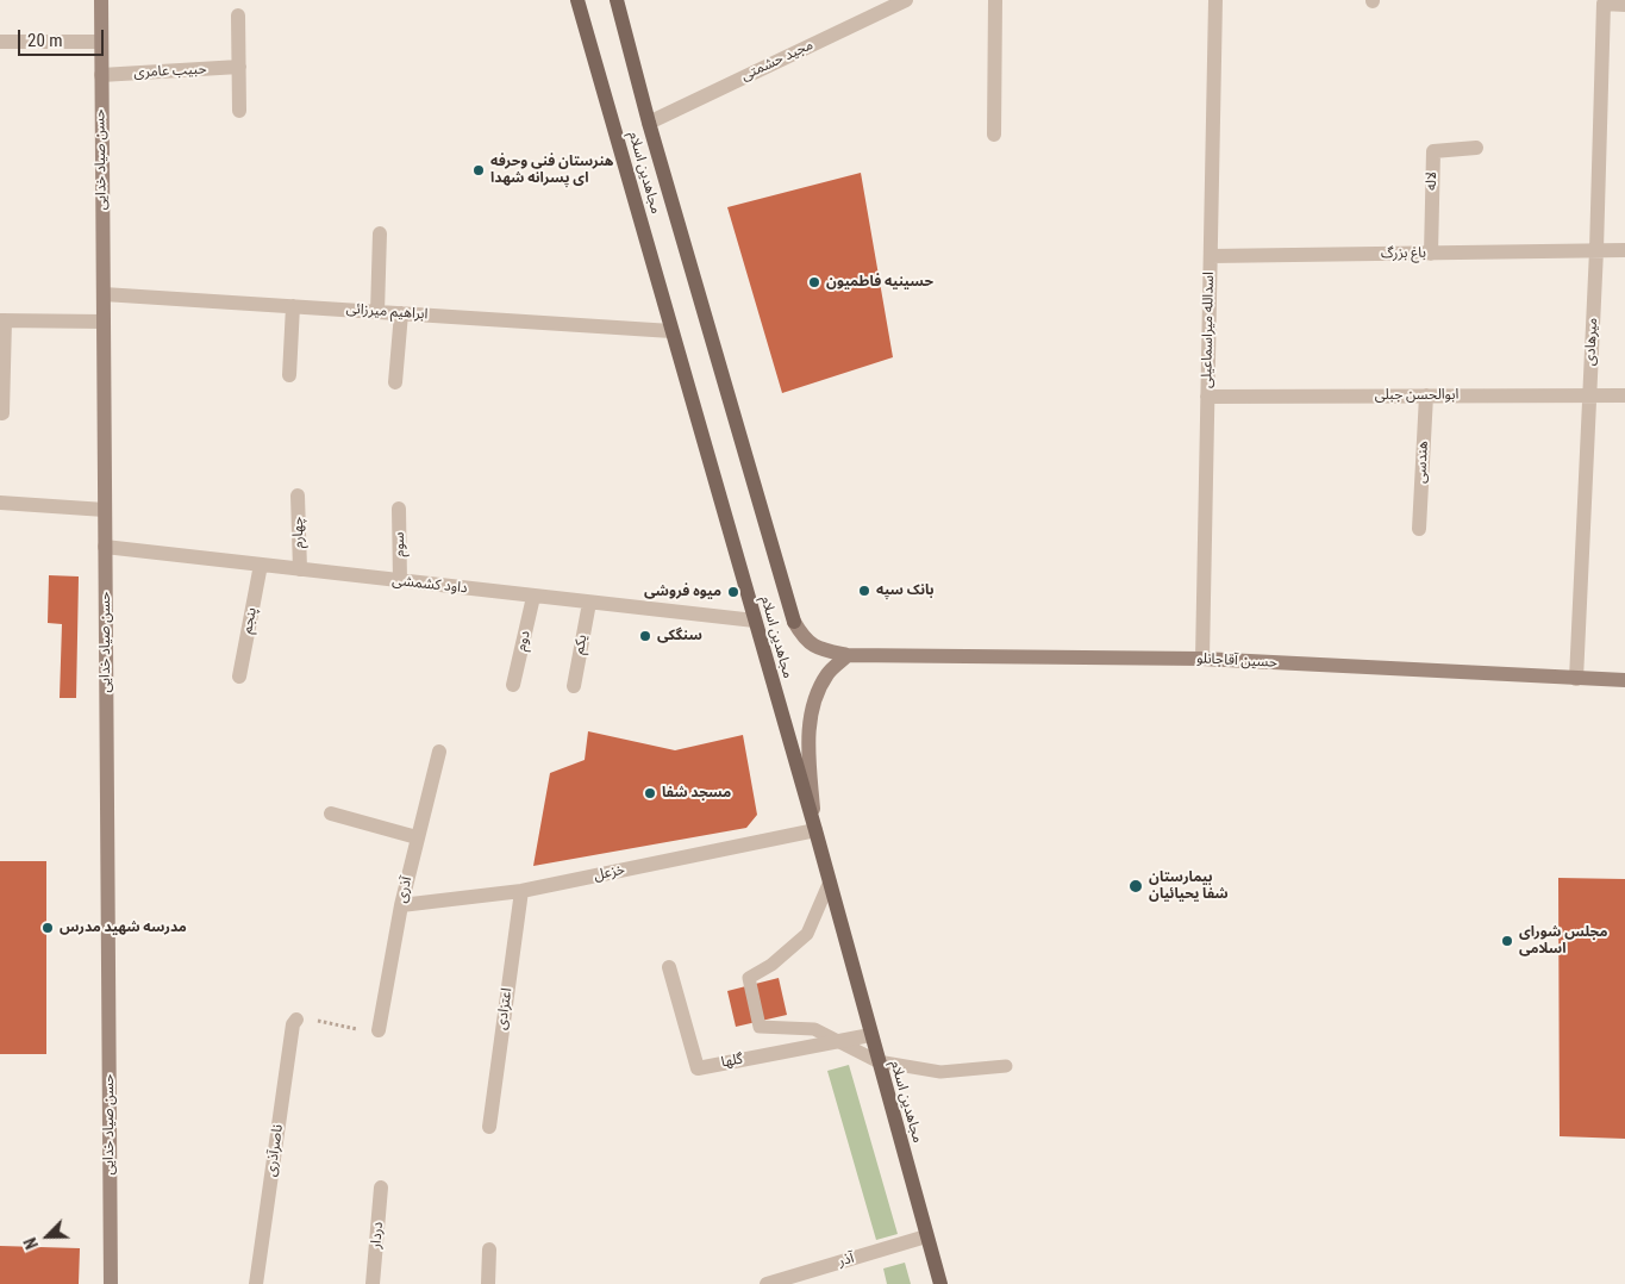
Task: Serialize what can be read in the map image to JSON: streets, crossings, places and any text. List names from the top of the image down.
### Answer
{
  "streets": {
    "main road": ["مجاهدین اسلام"],
    "street": [
      "مجید حشمتی",
      "حبیب عامری",
      "حسن صیاد خدایی",
      "لاله",
      "باغ بزرگ",
      "ابراهیم میرزائی",
      "اسدالله میراسماعیلی",
      "میرهادی",
      "ابوالحسن جبلی",
      "هندسی",
      "چهارم",
      "سوم",
      "داود کشمشی",
      "پنجم",
      "دوم",
      "یکم",
      "حسین آقاجانلو",
      "خزعل",
      "آذری",
      "اعتزادی",
      "گلها",
      "ناصرآذری",
      "دردار",
      "آذر"
    ]
  },
  "crossings": [
    ["مجید حشمتی", "مجاهدین اسلام"],
    ["حبیب عامری", "حسن صیاد خدایی"],
    ["حسن صیاد خدایی", "ابراهیم میرزائی"],
    ["حسن صیاد خدایی", "داود کشمشی"],
    ["مجاهدین اسلام", "ابراهیم میرزائی"],
    ["مجاهدین اسلام", "داود کشمشی"],
    ["مجاهدین اسلام", "حسین آقاجانلو"],
    ["مجاهدین اسلام", "خزعل"],
    ["مجاهدین اسلام", "گلها"],
    ["مجاهدین اسلام", "آذر"],
    ["لاله", "باغ بزرگ"],
    ["باغ بزرگ", "اسدالله میراسماعیلی"],
    ["باغ بزرگ", "میرهادی"],
    ["اسدالله میراسماعیلی", "ابوالحسن جبلی"],
    ["اسدالله میراسماعیلی", "حسین آقاجانلو"],
    ["میرهادی", "ابوالحسن جبلی"],
    ["میرهادی", "حسین آقاجانلو"],
    ["ابوالحسن جبلی", "هندسی"],
    ["چهارم", "داود کشمشی"],
    ["سوم", "داود کشمشی"],
    ["داود کشمشی", "پنجم"],
    ["داود کشمشی", "دوم"],
    ["داود کشمشی", "یکم"],
    ["خزعل", "آذری"],
    ["خزعل", "اعتزادی"]
  ],
  "places": [
    "هنرستان فنی وحرفه ای پسرانه شهدا",
    "حسینیه فاطمیون",
    "بانک سپه",
    "میوه فروشی",
    "سنگکی",
    "مسجد شفا",
    "بیمارستان شفا یحیائیان",
    "مدرسه شهید مدرس",
    "مجلس شورای اسلامی"
  ],
  "scale_bar": "20 m",
  "north": "bottom left"
}
